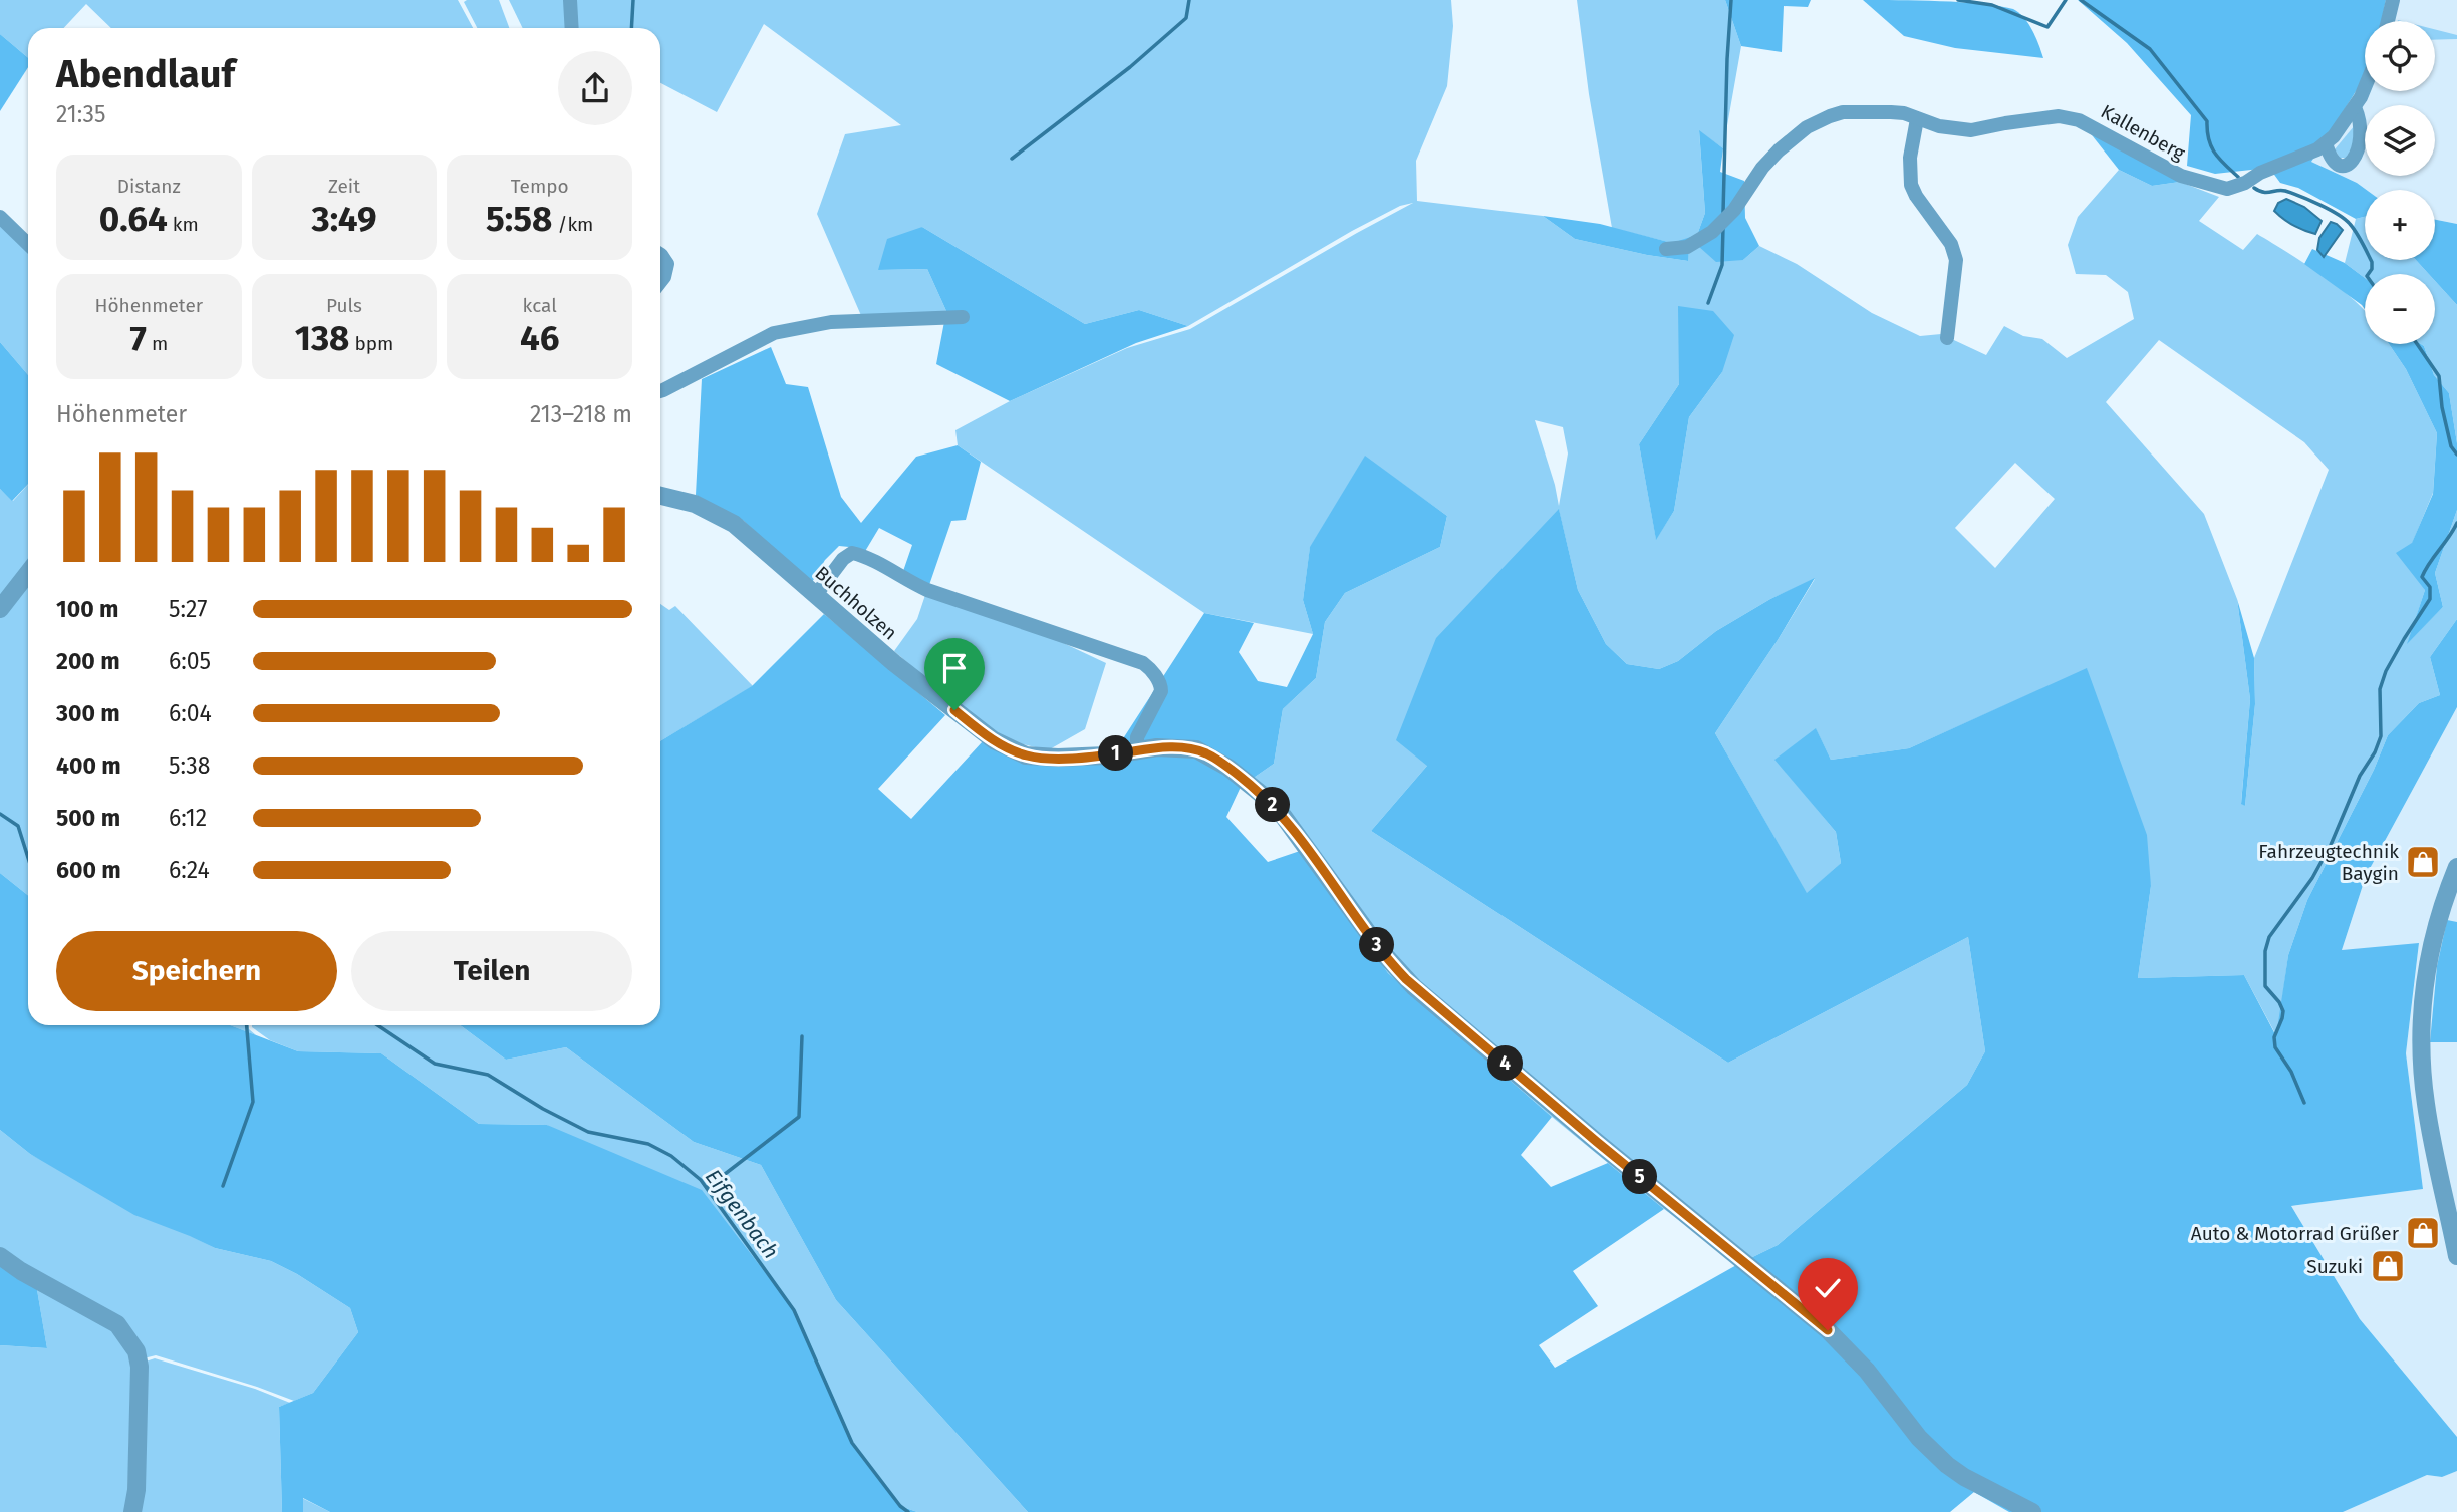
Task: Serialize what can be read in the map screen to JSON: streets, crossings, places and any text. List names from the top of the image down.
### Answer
{
  "streets": {
    "street": ["Kallenberg", "Buchholzen"]
  },
  "water": ["Eifgenbach"],
  "places": {
    "shop": ["Fahrzeugtechnik Baygin", "Auto & Motorrad Grüßer", "Suzuki"]
  },
  "page": {
    "map_buttons": ["+", "−"],
    "heading": ["Abendlauf", "21:35"],
    "stats": [
      ["Distanz", "0.64 km"],
      ["Zeit", "3:49"],
      ["Tempo", "5:58 /km"],
      ["Höhenmeter", "7 m"],
      ["Puls", "138 bpm"],
      ["kcal", "46"]
    ],
    "chart": ["Höhenmeter", "213–218 m"],
    "list": [
      {
        "name": "100 m",
        "note": "5:27"
      },
      {
        "name": "200 m",
        "note": "6:05"
      },
      {
        "name": "300 m",
        "note": "6:04"
      },
      {
        "name": "400 m",
        "note": "5:38"
      },
      {
        "name": "500 m",
        "note": "6:12"
      },
      {
        "name": "600 m",
        "note": "6:24"
      }
    ],
    "pins": [
      "1",
      "2",
      "3",
      "4",
      "5"
    ],
    "buttons": ["Speichern", "Teilen"]
  }
}
